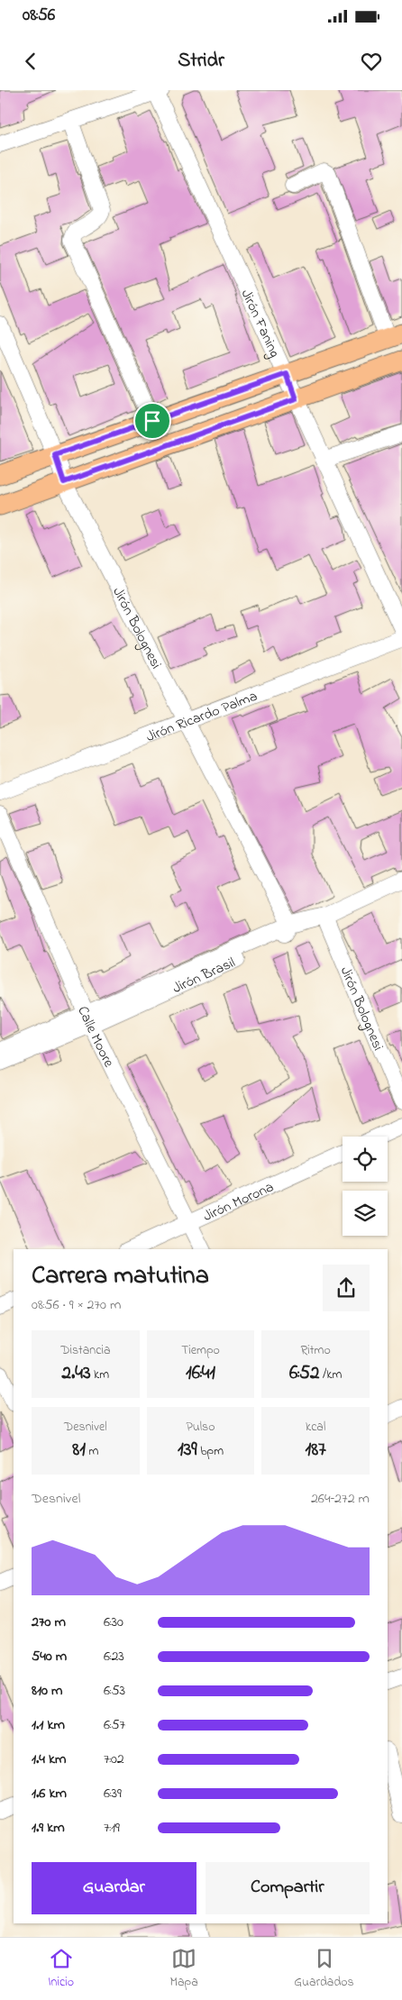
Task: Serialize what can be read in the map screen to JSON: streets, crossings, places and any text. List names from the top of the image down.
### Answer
{
  "streets": {
    "street": [
      "Jirón Faning",
      "Jirón Bolognesi",
      "Jirón Ricardo Palma",
      "Calle Moore",
      "Jirón Morona"
    ]
  },
  "crossings": [
    ["Jirón Bolognesi", "Jirón Ricardo Palma"],
    ["Calle Moore", "Jirón Morona"]
  ],
  "page": {
    "status": "08:56",
    "header": "Stridr",
    "heading": ["Carrera matutina", "08:56 · 9 × 270 m"],
    "stats": [
      ["Distancia", "2.43 km"],
      ["Tiempo", "16:41"],
      ["Ritmo", "6:52 /km"],
      ["Desnivel", "81 m"],
      ["Pulso", "139 bpm"],
      ["kcal", "187"]
    ],
    "chart": ["Desnivel", "264–272 m"],
    "list": [
      {
        "name": "270 m",
        "note": "6:30"
      },
      {
        "name": "540 m",
        "note": "6:23"
      },
      {
        "name": "810 m",
        "note": "6:53"
      },
      {
        "name": "1.1 km",
        "note": "6:57"
      },
      {
        "name": "1.4 km",
        "note": "7:02"
      },
      {
        "name": "1.6 km",
        "note": "6:39"
      },
      {
        "name": "1.9 km",
        "note": "7:19"
      }
    ],
    "buttons": ["Guardar", "Compartir"],
    "tabs": ["Inicio", "Mapa", "Guardados"]
  }
}
